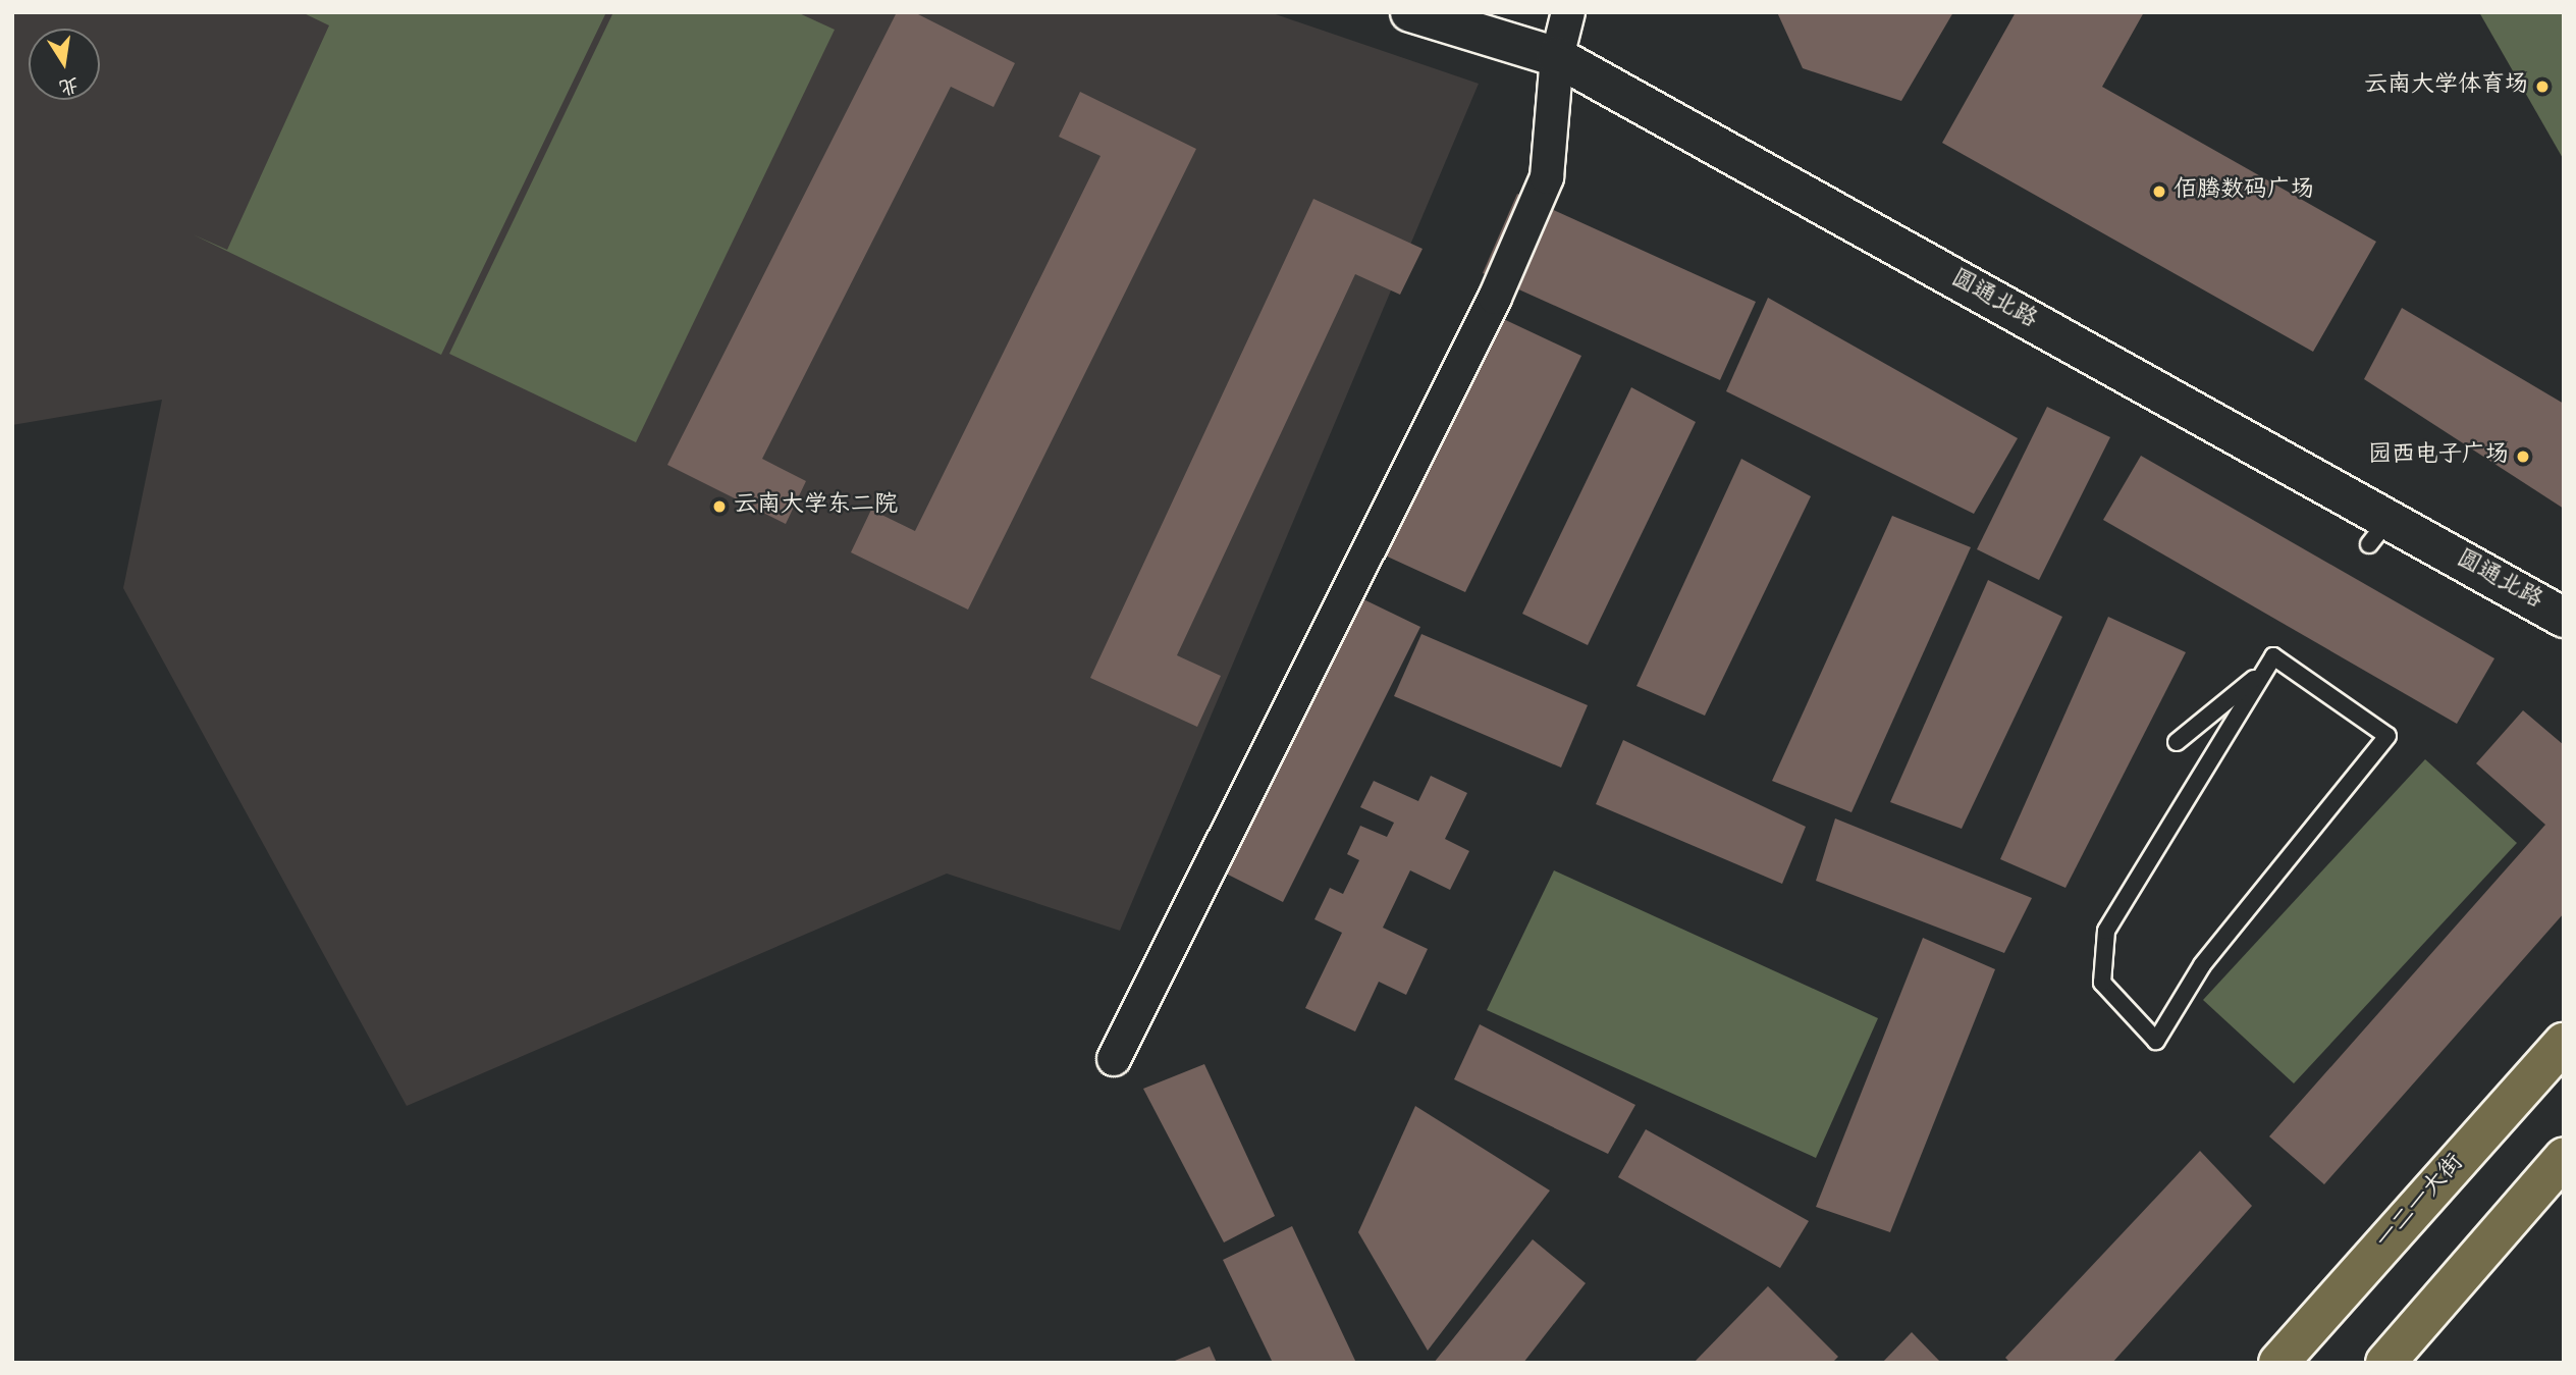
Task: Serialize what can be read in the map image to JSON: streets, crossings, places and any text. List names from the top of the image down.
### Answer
{
  "streets": {
    "main road": ["圆通北路", "一二一大街"]
  },
  "places": [
    "云南大学体育场",
    "佰腾数码广场",
    "园西电子广场",
    "云南大学东二院"
  ],
  "north": "bottom"
}
